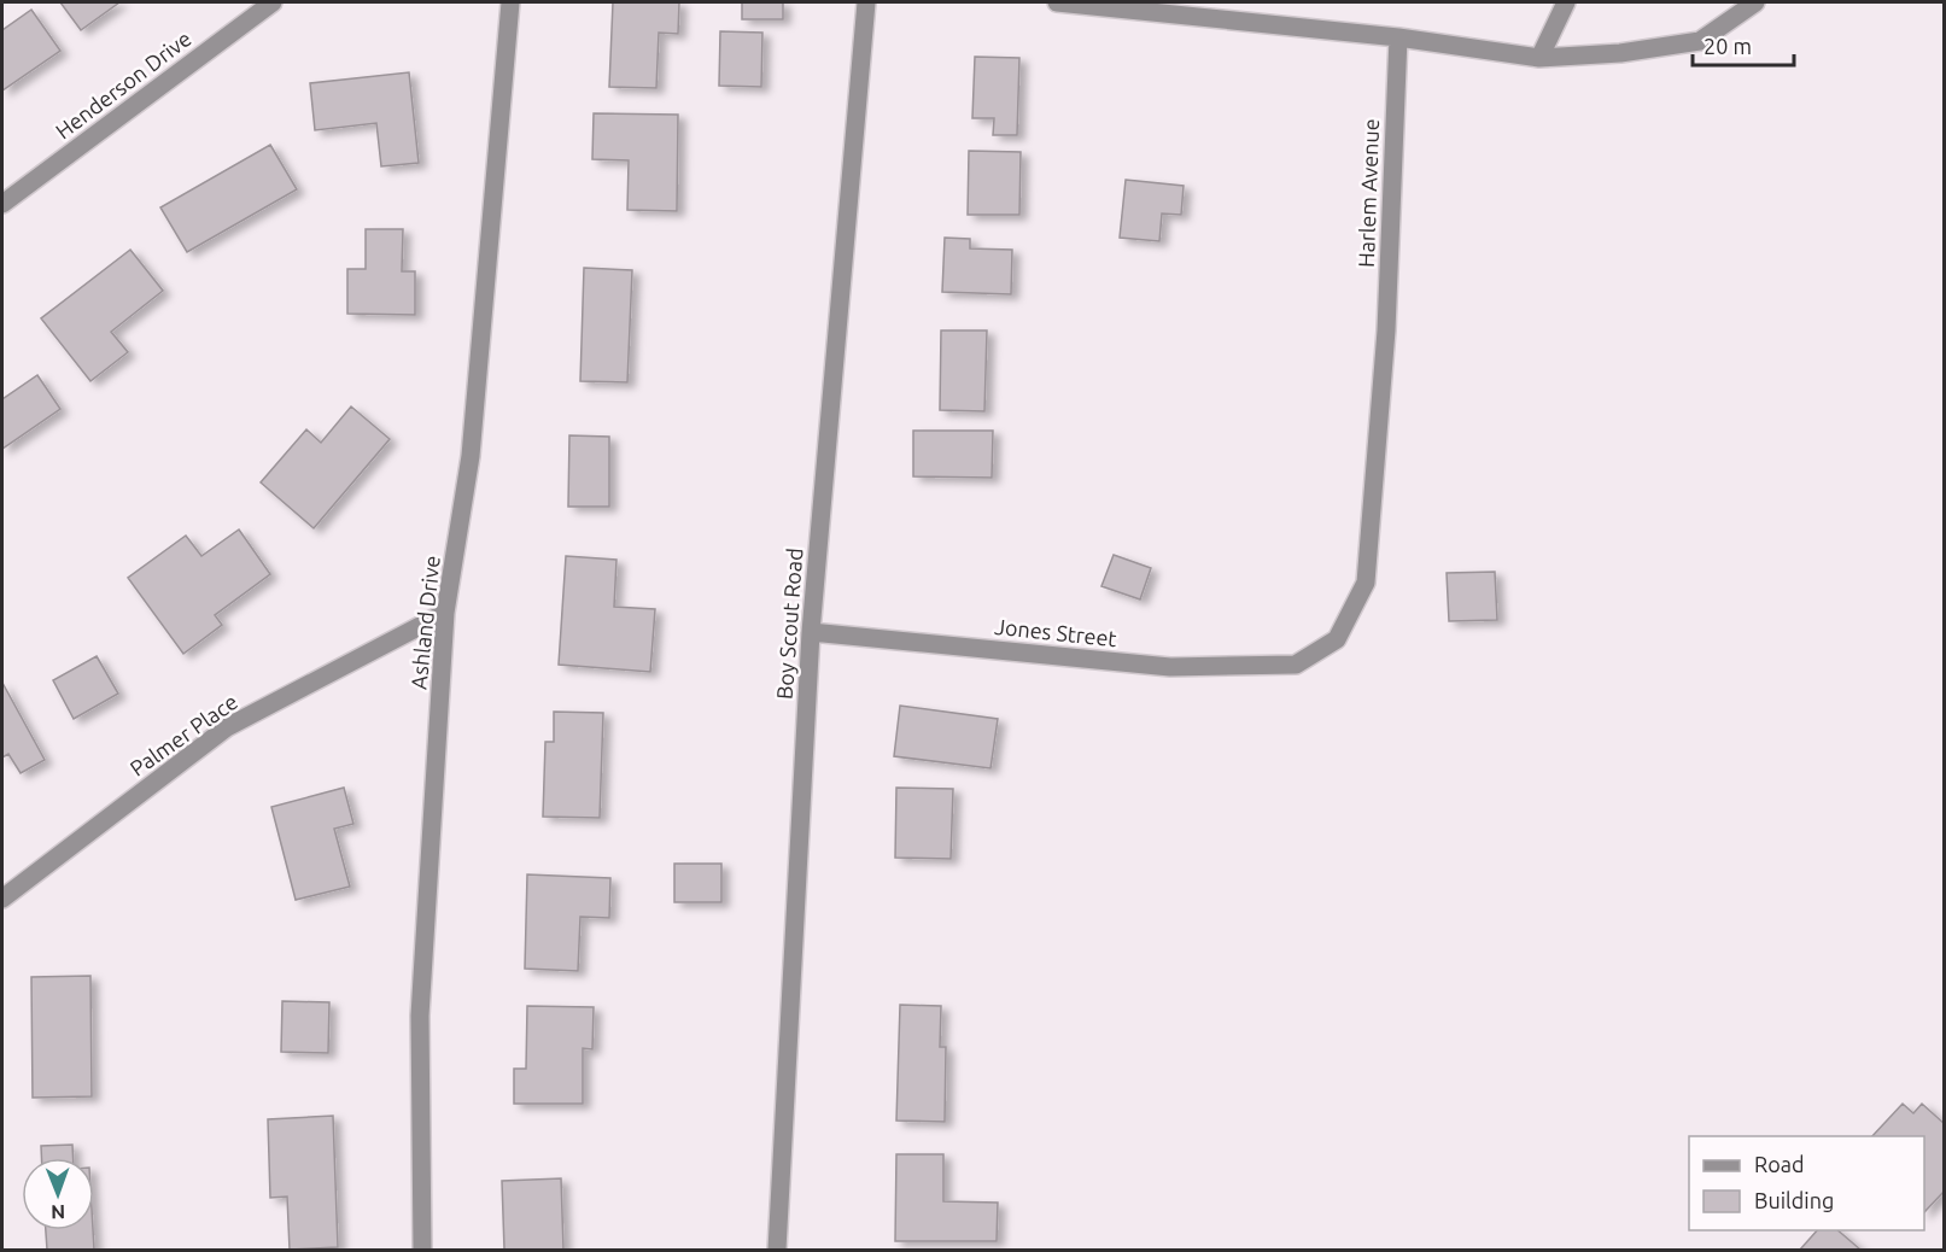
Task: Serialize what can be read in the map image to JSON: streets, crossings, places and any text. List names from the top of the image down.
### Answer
{
  "streets": {
    "street": [
      "Henderson Drive",
      "Harlem Avenue",
      "Ashland Drive",
      "Boy Scout Road",
      "Jones Street",
      "Palmer Place"
    ]
  },
  "crossings": [
    ["Harlem Avenue", "Jones Street"],
    ["Ashland Drive", "Palmer Place"],
    ["Boy Scout Road", "Jones Street"]
  ],
  "legend": ["Road", "Building"],
  "scale_bar": "20 m",
  "north": "bottom"
}
